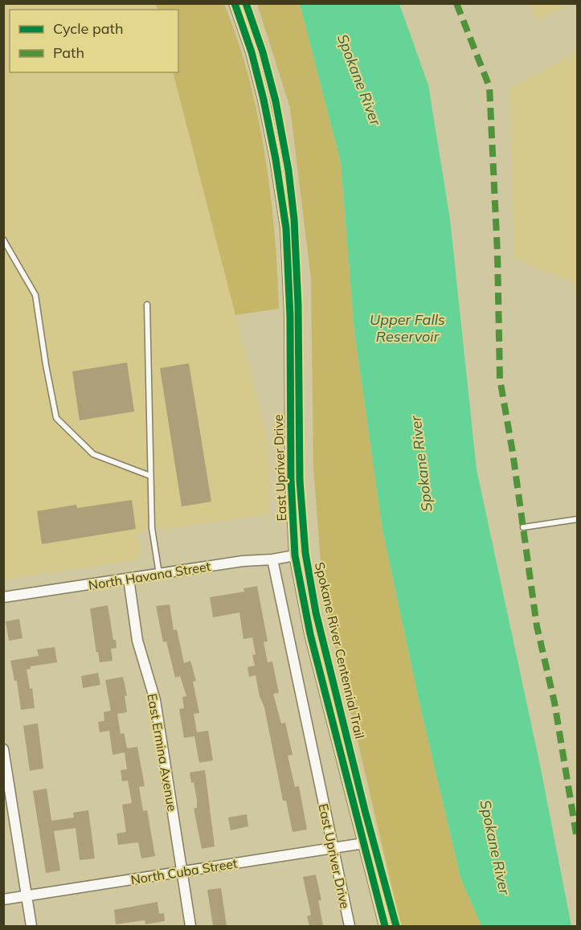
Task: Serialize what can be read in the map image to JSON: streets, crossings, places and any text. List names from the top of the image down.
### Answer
{
  "streets": {
    "street": [
      "East Upriver Drive",
      "North Havana Street",
      "East Ermina Avenue",
      "North Cuba Street"
    ],
    "cycle path": ["Spokane River Centennial Trail"]
  },
  "crossings": [
    ["East Upriver Drive", "North Havana Street"],
    ["East Upriver Drive", "North Cuba Street"],
    ["North Havana Street", "East Ermina Avenue"],
    ["East Ermina Avenue", "North Cuba Street"]
  ],
  "water": ["Spokane River", "Upper Falls Reservoir"],
  "legend": ["Cycle path", "Path"]
}
